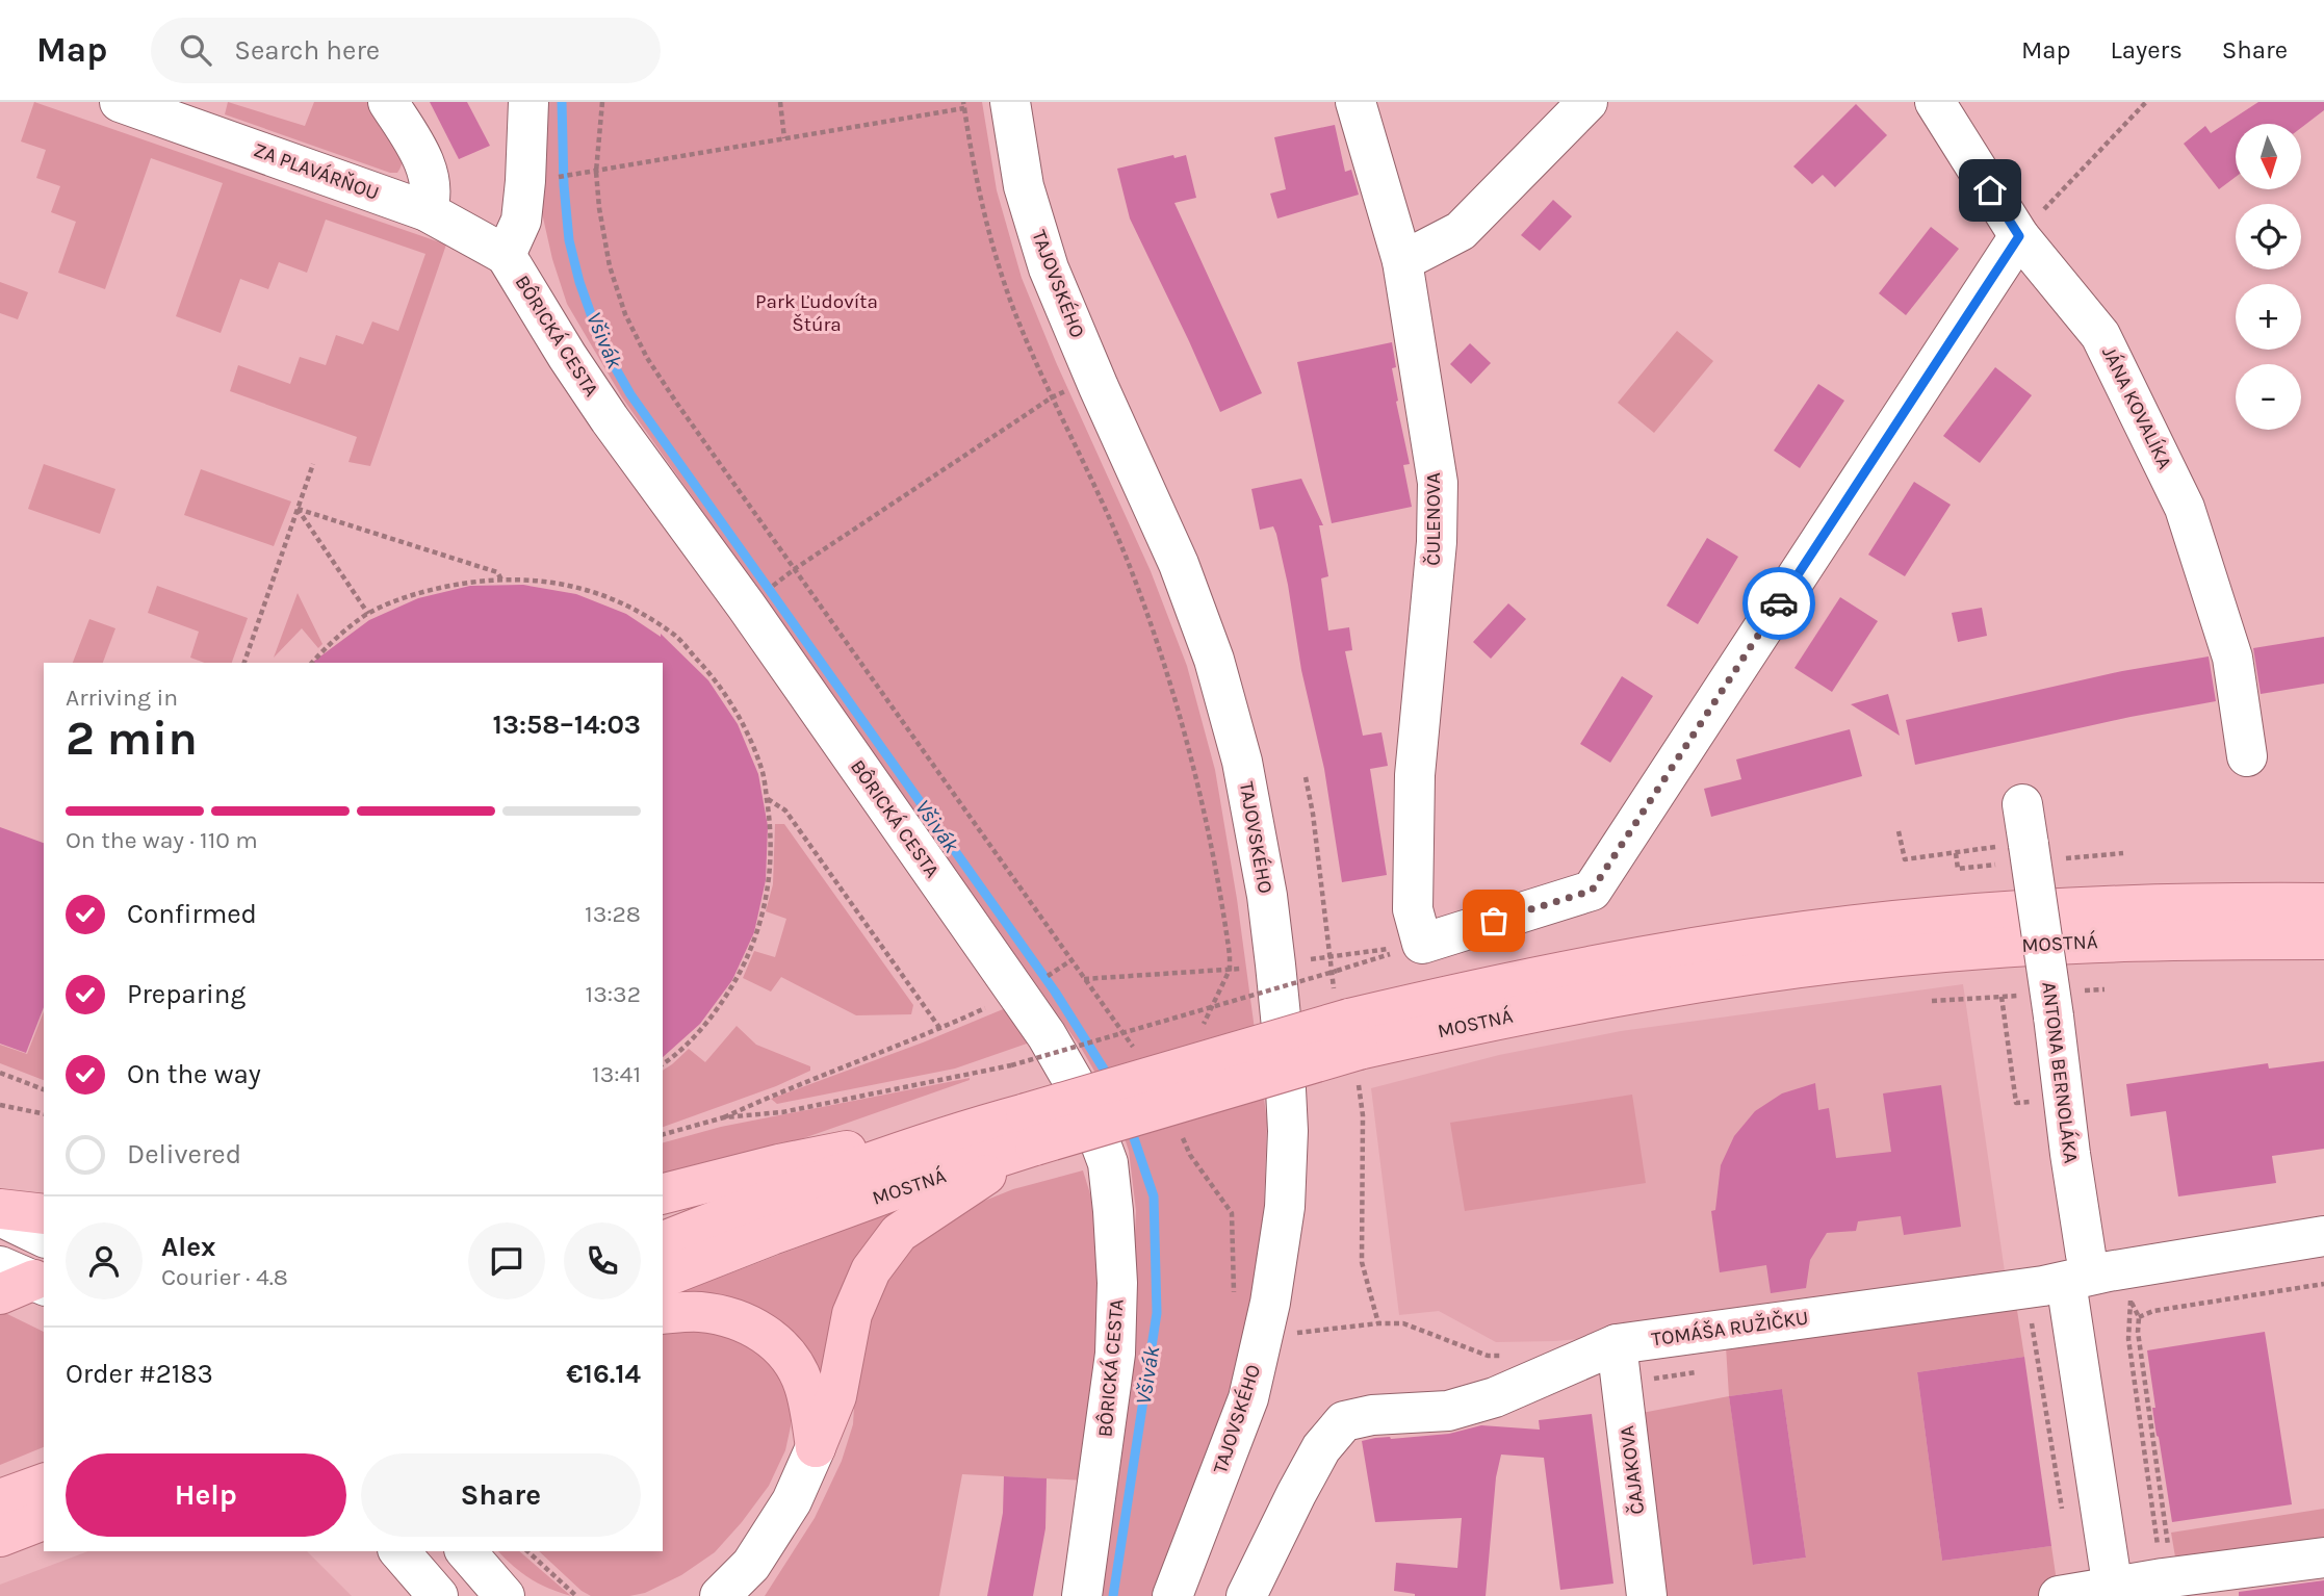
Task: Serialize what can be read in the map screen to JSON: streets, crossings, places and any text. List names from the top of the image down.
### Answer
{
  "streets": {
    "main road": ["MOSTNÁ"],
    "street": [
      "ZA PLAVÁRŇOU",
      "TAJOVSKÉHO",
      "BÔRICKÁ CESTA",
      "JÁNA KOVALÍKA",
      "ČULENOVA",
      "ANTONA BERNOLÁKA",
      "TOMÁŠA RUŽIČKU",
      "ČAJAKOVA"
    ]
  },
  "crossings": [
    ["ZA PLAVÁRŇOU", "BÔRICKÁ CESTA"],
    ["ANTONA BERNOLÁKA", "TOMÁŠA RUŽIČKU"],
    ["TOMÁŠA RUŽIČKU", "ČAJAKOVA"]
  ],
  "water": ["Všivák"],
  "parks": ["Park Ľudovíta Štúra"],
  "north": "bottom",
  "page": {
    "header": "Map",
    "search": "Search here",
    "nav": ["Map", "Layers", "Share"],
    "map_buttons": ["+", "−"],
    "heading": ["2 min", "Arriving in", "13:58–14:03"],
    "panel": [
      "Alex",
      "Courier · 4.8",
      "Order #2183",
      "€16.14"
    ],
    "bar": "On the way · 110 m",
    "list": [
      ["Confirmed", "13:28"],
      ["Preparing", "13:32"],
      ["On the way", "13:41"],
      "Delivered"
    ],
    "buttons": ["Help", "Share"]
  }
}
